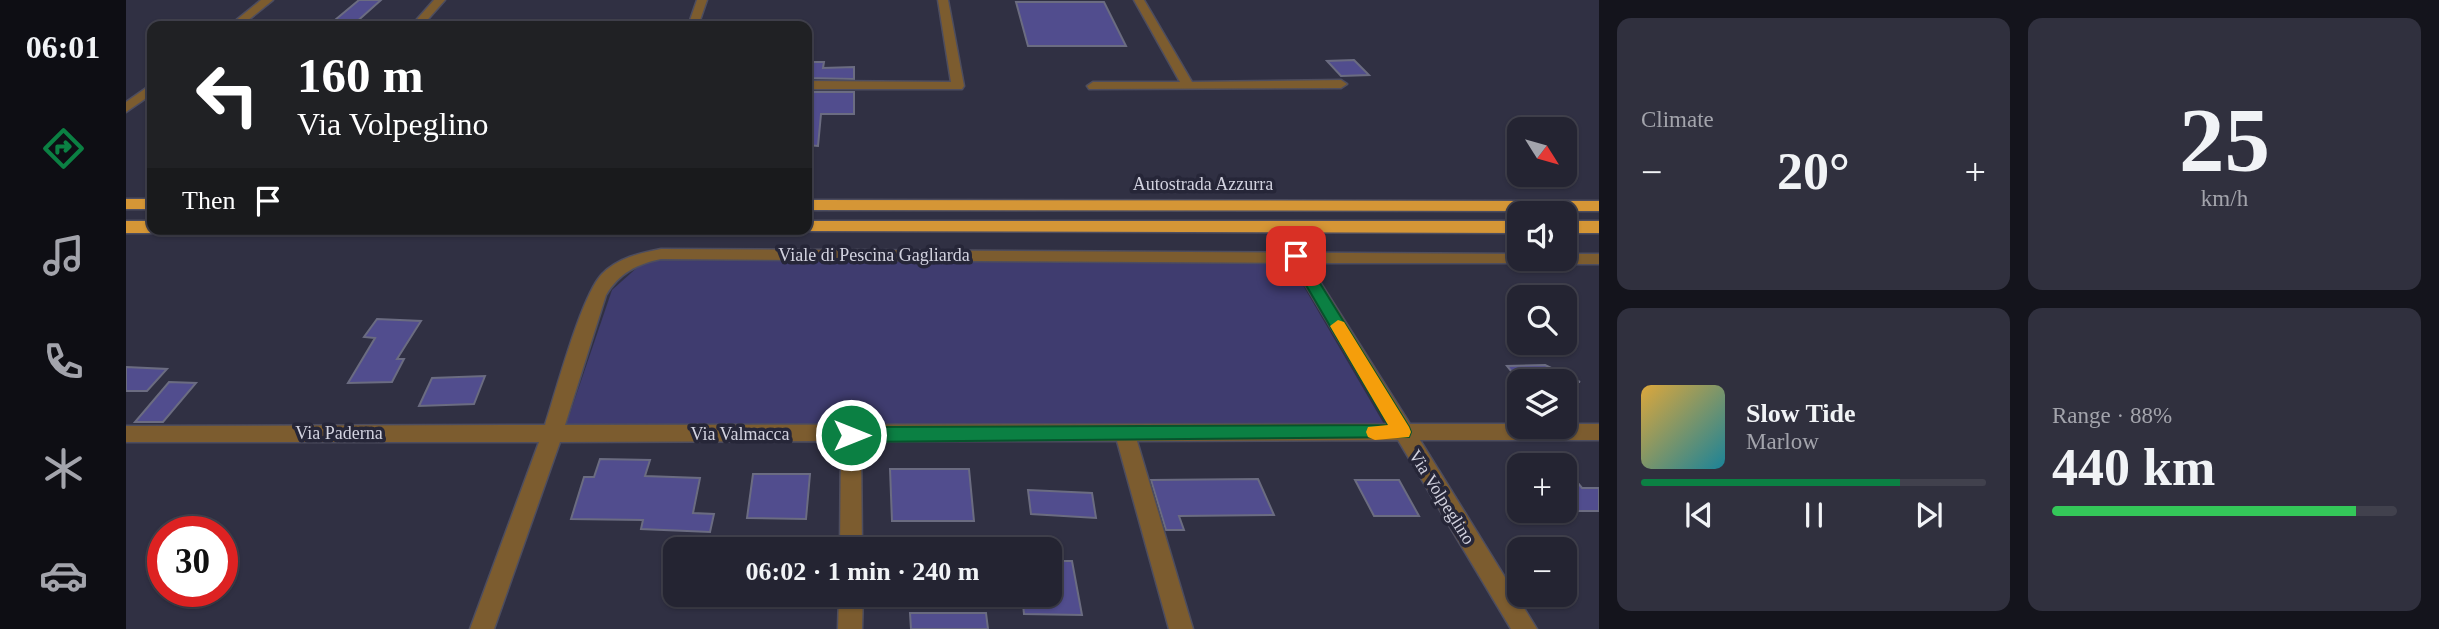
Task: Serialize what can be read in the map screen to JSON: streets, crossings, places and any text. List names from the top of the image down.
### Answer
{
  "streets": {
    "highway": ["Autostrada Azzurra"],
    "street": [
      "Viale di Pescina Gagliarda",
      "Via Paderna",
      "Via Valmacca",
      "Via Volpeglino"
    ]
  },
  "crossings": [
    ["Viale di Pescina Gagliarda", "Via Paderna"],
    ["Viale di Pescina Gagliarda", "Via Valmacca"],
    ["Viale di Pescina Gagliarda", "Via Volpeglino"],
    ["Via Paderna", "Via Valmacca"],
    ["Via Valmacca", "Via Volpeglino"]
  ],
  "north": "bottom right",
  "page": {
    "tabs": "06:01",
    "tile": [
      "Climate",
      ["25", "km/h"],
      ["Range · 88%", "440 km"]
    ],
    "turn": ["160 m", "Via Volpeglino"],
    "map_buttons": ["+", "−"],
    "heat": ["−", "20°", "+"],
    "then": "Then",
    "song": ["Slow Tide", "Marlow"],
    "limit": "30",
    "trip": "06:02 · 1 min · 240 m"
  }
}
